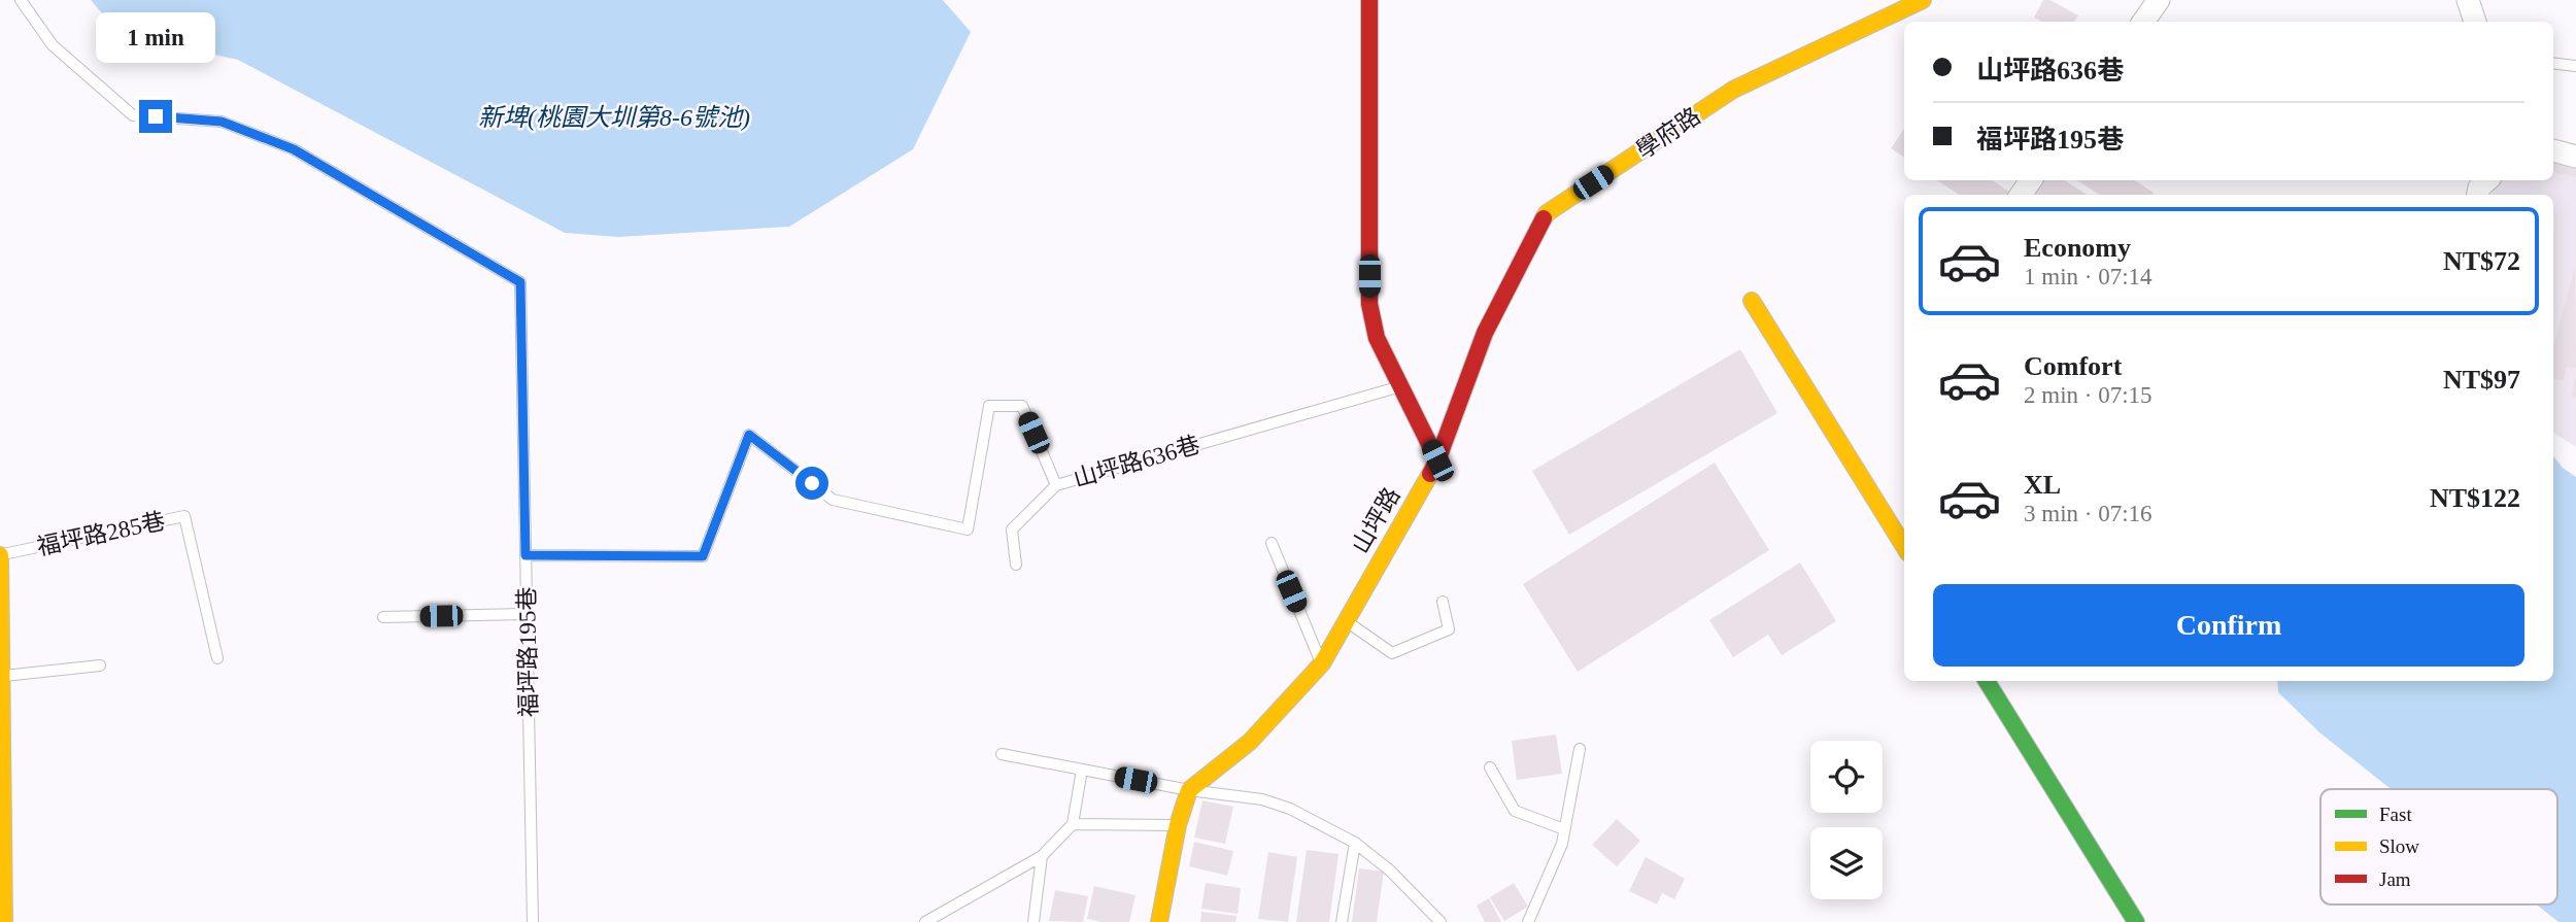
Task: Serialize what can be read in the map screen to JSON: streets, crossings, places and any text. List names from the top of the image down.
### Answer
{
  "streets": {
    "street": ["學府路", "山坪路"],
    "lane": ["山坪路636巷", "福坪路285巷", "福坪路195巷"]
  },
  "crossings": [
    ["學府路", "山坪路"],
    ["山坪路636巷", "福坪路195巷"]
  ],
  "water": ["新埤(桃園大圳第8-6號池)"],
  "legend": ["Fast", "Slow", "Jam"],
  "page": {
    "bubble": "1 min",
    "banner": ["山坪路636巷", "福坪路195巷"],
    "list": [
      {
        "name": "Economy",
        "note": "1 min · 07:14",
        "value": "NT$72"
      },
      {
        "name": "Comfort",
        "note": "2 min · 07:15",
        "value": "NT$97"
      },
      {
        "name": "XL",
        "note": "3 min · 07:16",
        "value": "NT$122"
      }
    ],
    "buttons": "Confirm"
  }
}
